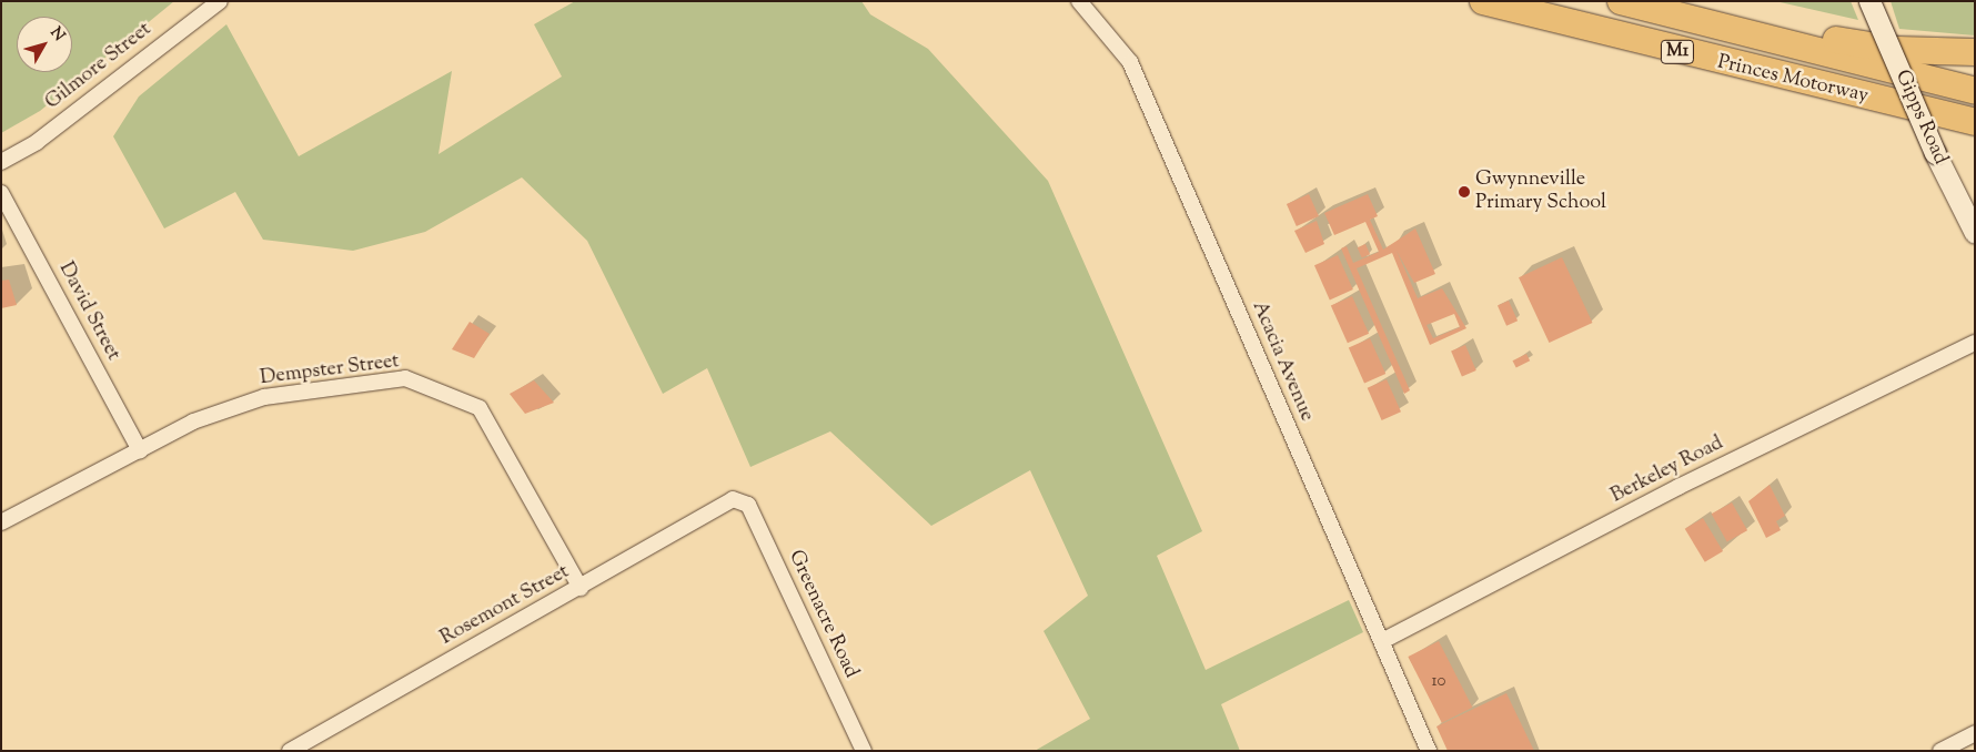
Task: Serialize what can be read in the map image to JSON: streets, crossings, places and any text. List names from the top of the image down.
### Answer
{
  "streets": {
    "highway": ["M1", "Princes Motorway"],
    "main road": ["Gipps Road"],
    "street": [
      "Gilmore Street",
      "David Street",
      "Acacia Avenue",
      "Dempster Street",
      "Berkeley Road",
      "Rosemont Street",
      "Greenacre Road"
    ]
  },
  "crossings": [
    ["David Street", "Dempster Street"],
    ["Acacia Avenue", "Berkeley Road"],
    ["Dempster Street", "Rosemont Street"],
    ["Rosemont Street", "Greenacre Road"]
  ],
  "places": ["Gwynneville Primary School"],
  "house_numbers": ["10"],
  "north": "top right"
}
